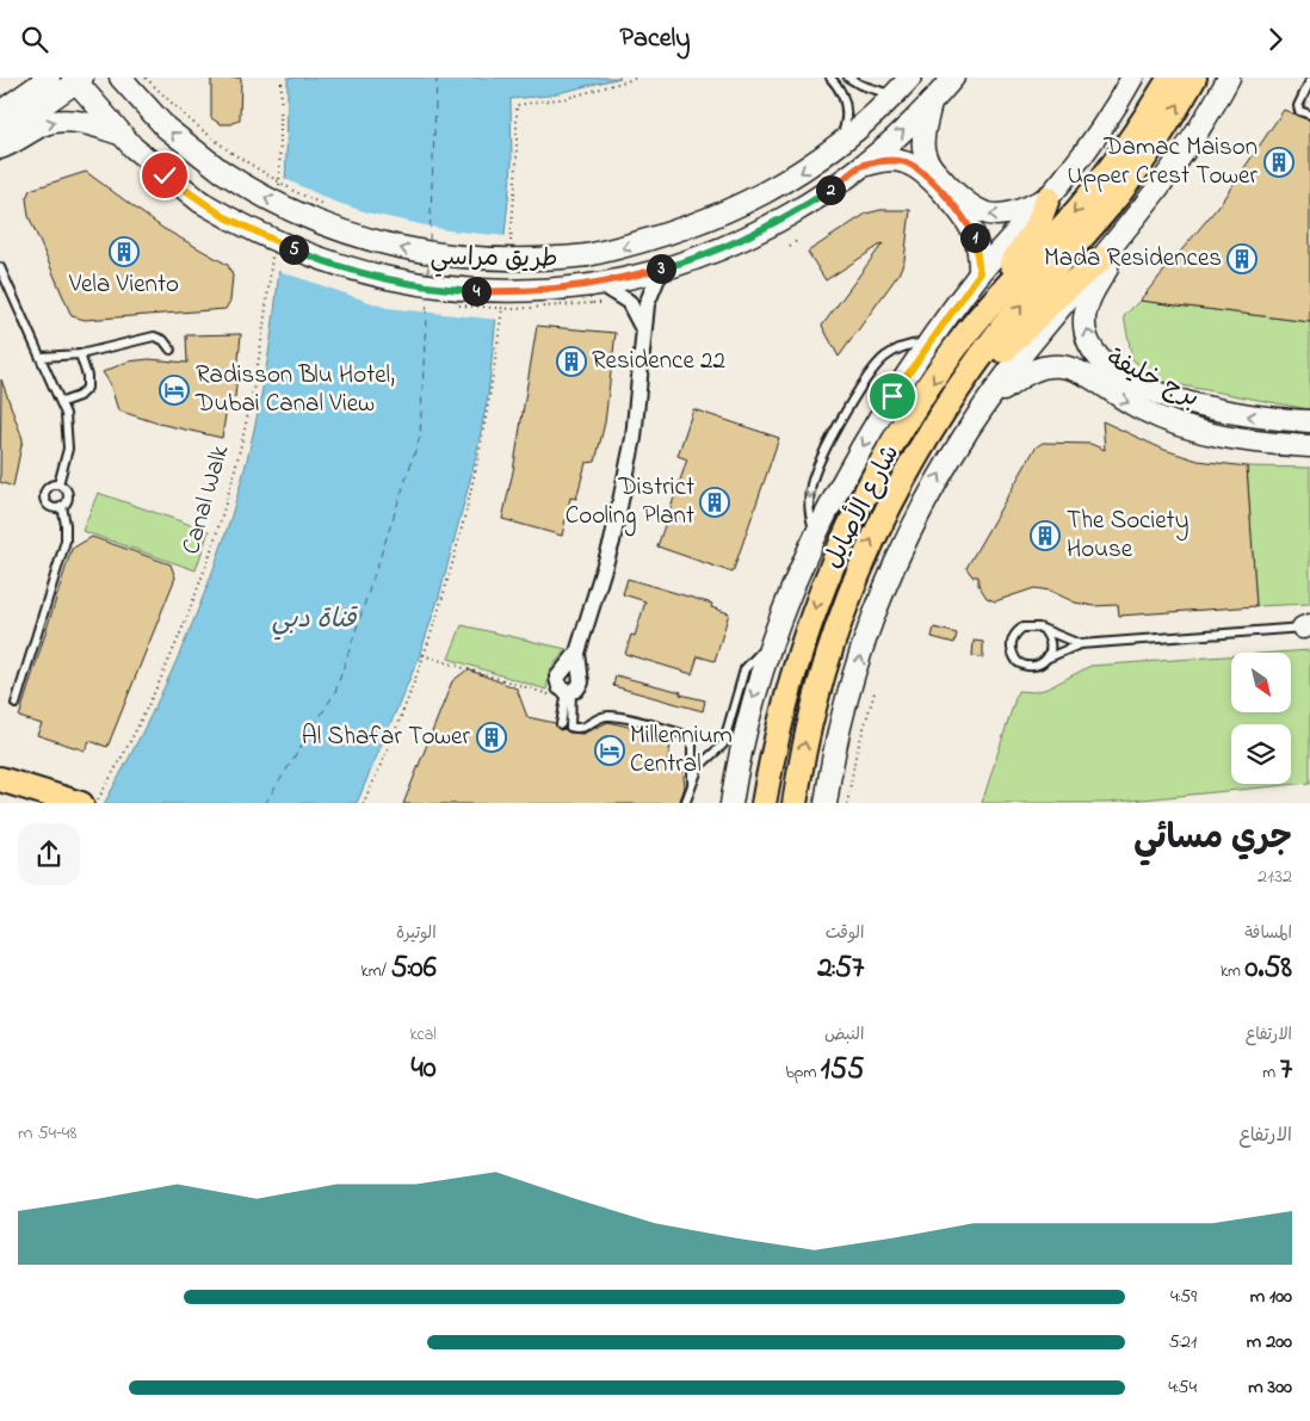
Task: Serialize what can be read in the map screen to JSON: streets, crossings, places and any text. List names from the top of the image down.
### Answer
{
  "streets": {
    "main road": ["شارع الأصايل"],
    "street": ["طريق مراسي", "برج خليفة"],
    "path": ["Canal Walk"]
  },
  "crossings": [
    ["برج خليفة", "شارع الأصايل"]
  ],
  "one_way": ["برج خليفة"],
  "water": ["قناة دبي"],
  "places": {
    "building": [
      "Damac Maison Upper Crest Tower",
      "Vela Viento",
      "Mada Residences",
      "Residence 22",
      "District Cooling Plant",
      "The Society House",
      "Al Shafar Tower"
    ],
    "hotel": ["Radisson Blu Hotel, Dubai Canal View", "Millennium Central"]
  },
  "north": "bottom right",
  "page": {
    "header": "Pacely",
    "pins": [
      "2",
      "1",
      "5",
      "3",
      "4"
    ],
    "heading": ["جري مسائي", "21:32"],
    "stats": [
      ["المسافة", "0.58 km"],
      ["الوقت", "2:57"],
      ["الوتيرة", "5:06 /km"],
      ["الارتفاع", "7 m"],
      ["النبض", "155 bpm"],
      ["kcal", "40"]
    ],
    "chart": ["الارتفاع", "48–54 m"],
    "list": [
      {
        "name": "100 m",
        "note": "4:59"
      },
      {
        "name": "200 m",
        "note": "5:21"
      },
      {
        "name": "300 m",
        "note": "4:54"
      }
    ]
  }
}
